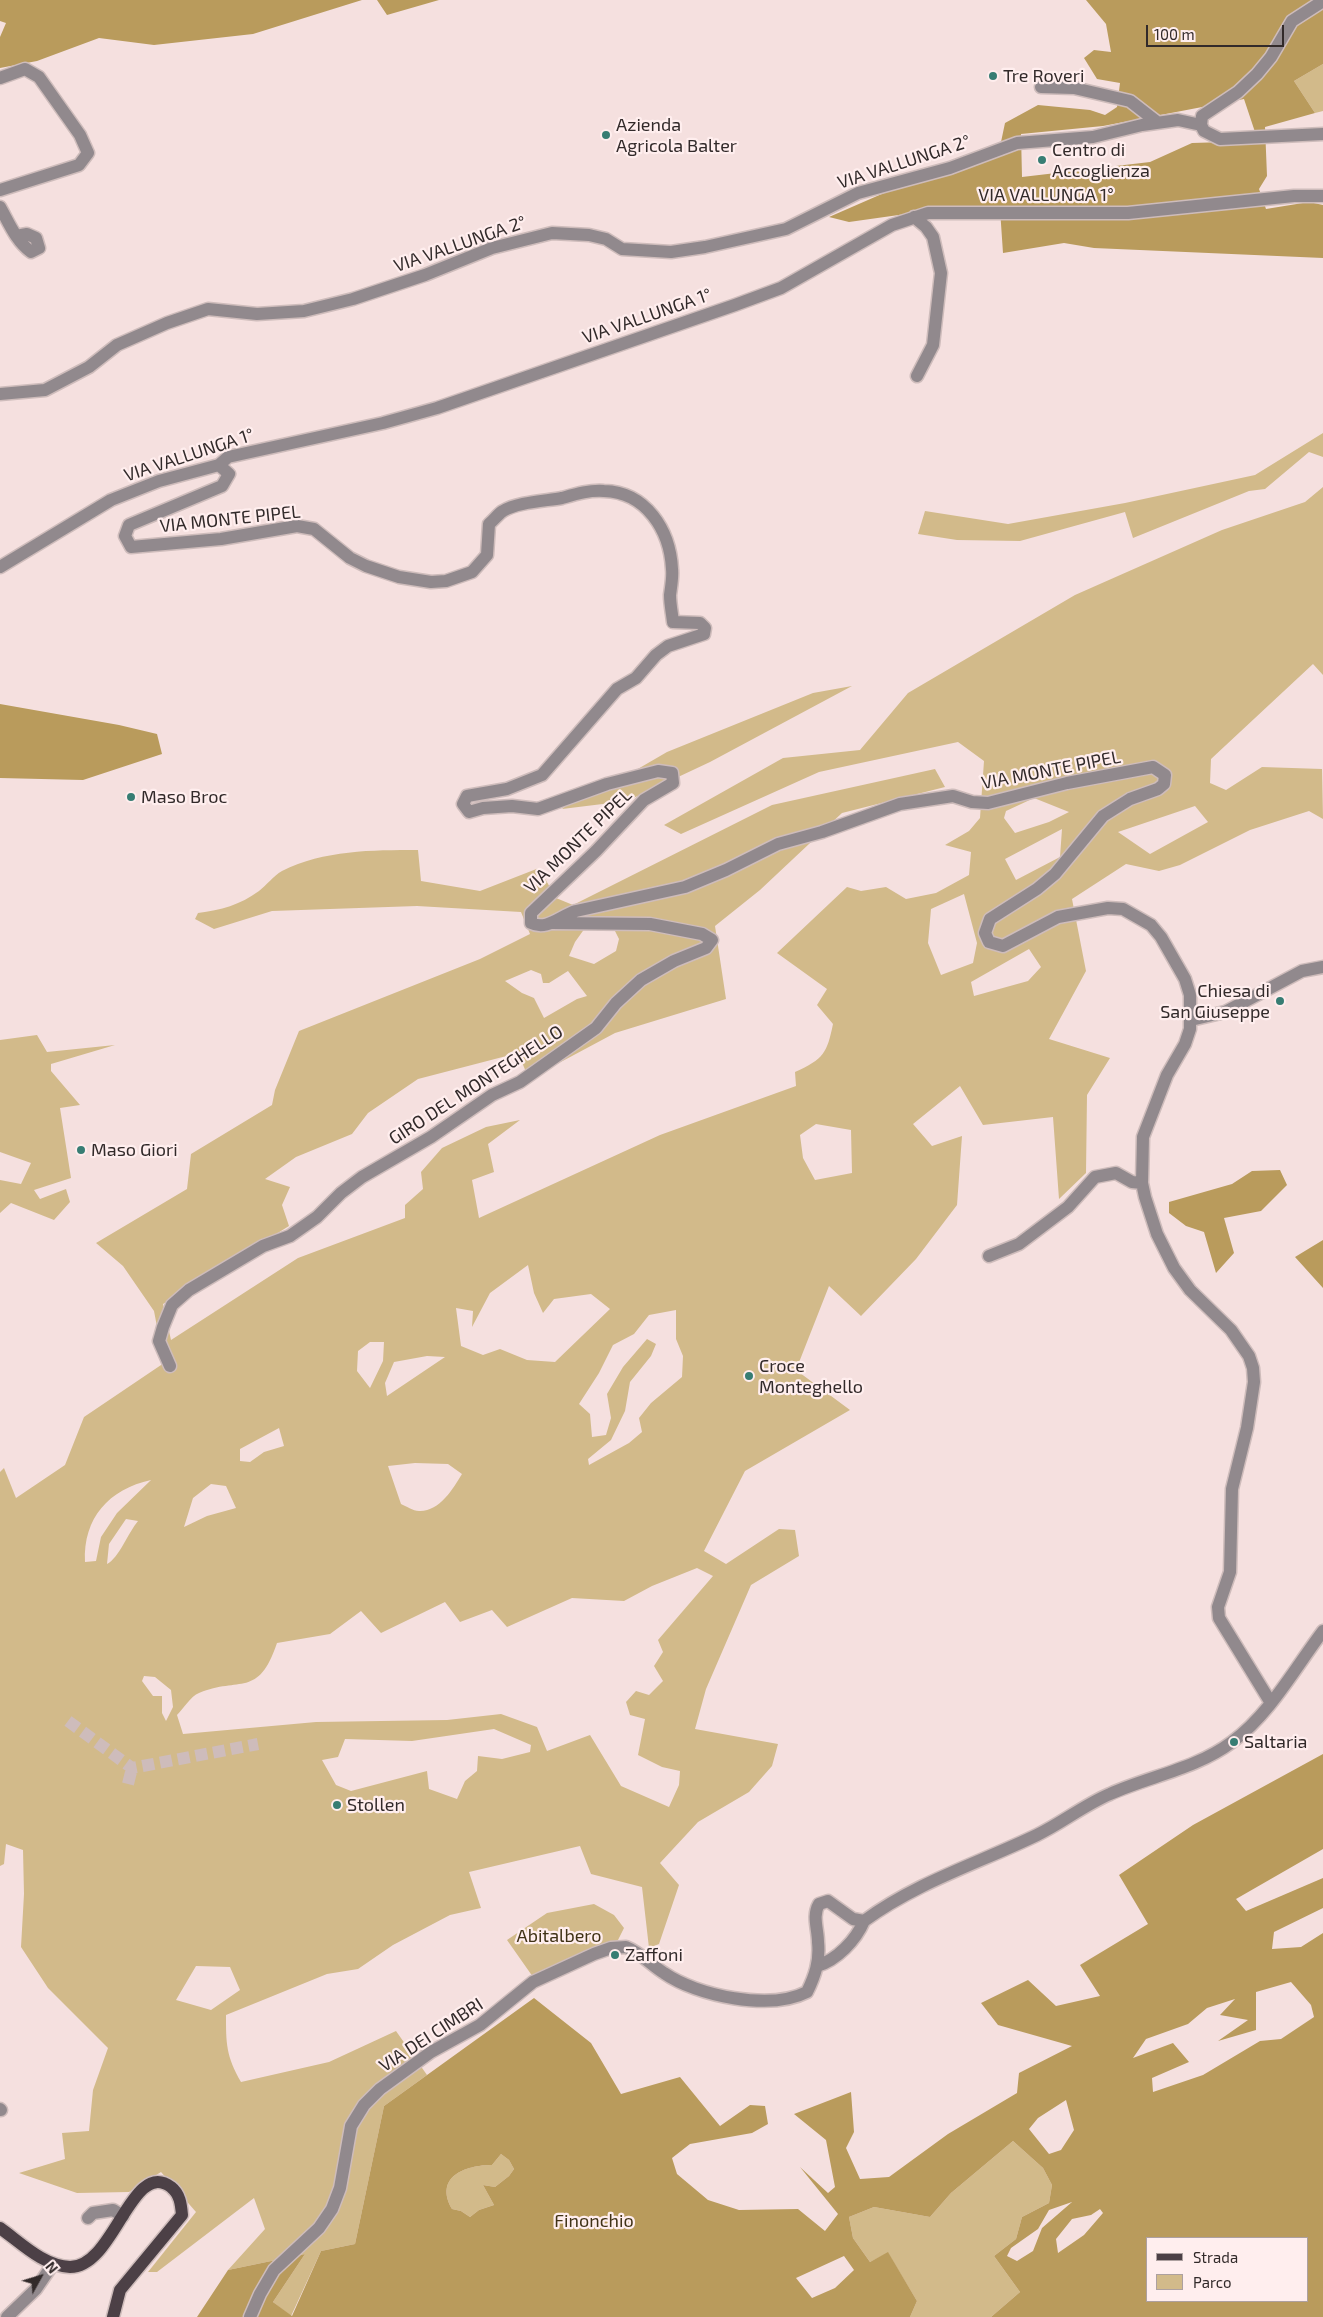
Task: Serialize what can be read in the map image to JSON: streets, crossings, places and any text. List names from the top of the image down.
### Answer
{
  "streets": {
    "street": [
      "VIA VALLUNGA 2°",
      "VIA VALLUNGA 1°",
      "VIA MONTE PIPEL",
      "GIRO DEL MONTEGHELLO",
      "VIA DEI CIMBRI"
    ]
  },
  "crossings": [
    ["VIA VALLUNGA 1°", "VIA MONTE PIPEL"],
    ["VIA MONTE PIPEL", "GIRO DEL MONTEGHELLO"]
  ],
  "parks": ["Abitalbero", "Finonchio"],
  "places": [
    "Tre Roveri",
    "Azienda Agricola Balter",
    "Centro di Accoglienza",
    "Maso Broc",
    "Chiesa di San Giuseppe",
    "Maso Giori",
    "Croce Monteghello",
    "Saltaria",
    "Stollen",
    "Zaffoni"
  ],
  "legend": ["Strada", "Parco"],
  "scale_bar": "100 m",
  "north": "top right"
}
